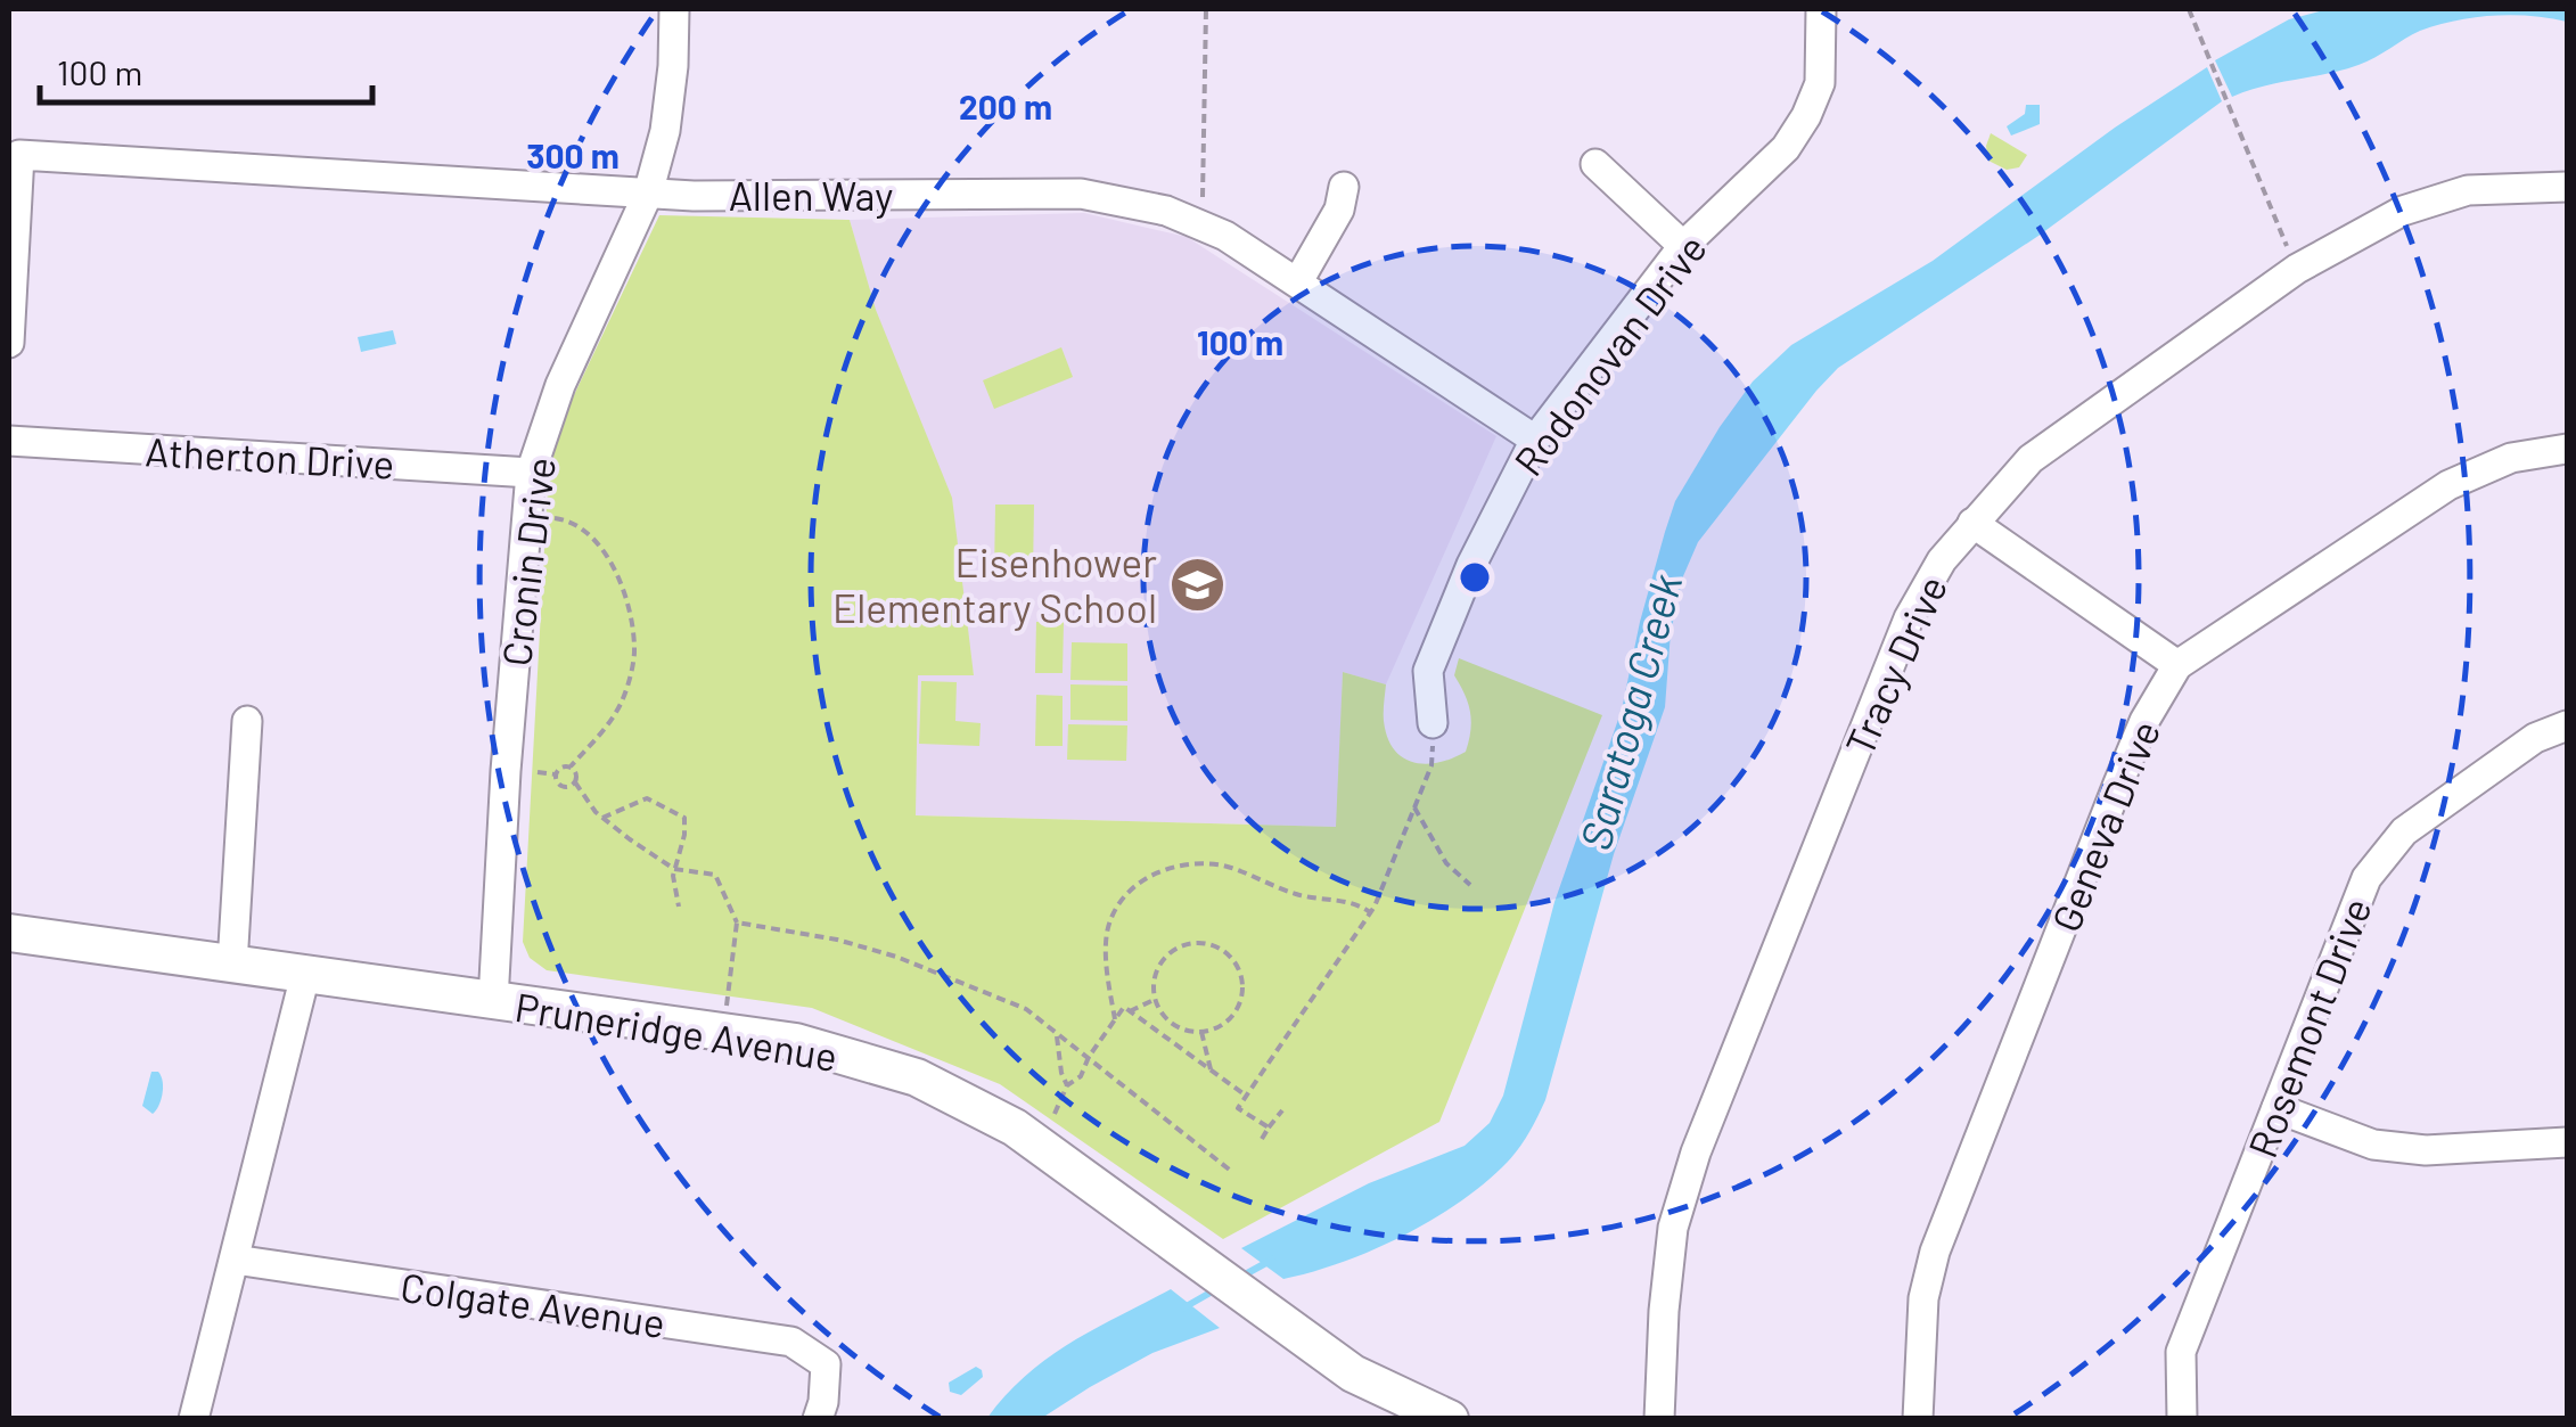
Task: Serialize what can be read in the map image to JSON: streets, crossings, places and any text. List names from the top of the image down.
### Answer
{
  "streets": {
    "main road": ["Pruneridge Avenue"],
    "street": [
      "Allen Way",
      "Rodonovan Drive",
      "Atherton Drive",
      "Cronin Drive",
      "Tracy Drive",
      "Geneva Drive",
      "Rosemont Drive",
      "Colgate Avenue"
    ]
  },
  "crossings": [
    ["Allen Way", "Rodonovan Drive"],
    ["Allen Way", "Cronin Drive"],
    ["Atherton Drive", "Cronin Drive"],
    ["Cronin Drive", "Pruneridge Avenue"]
  ],
  "water": ["Saratoga Creek"],
  "places": {
    "school or university": ["Eisenhower Elementary School"]
  },
  "scale_bar": "100 m",
  "rings": ["200 m", "300 m", "100 m"]
}
